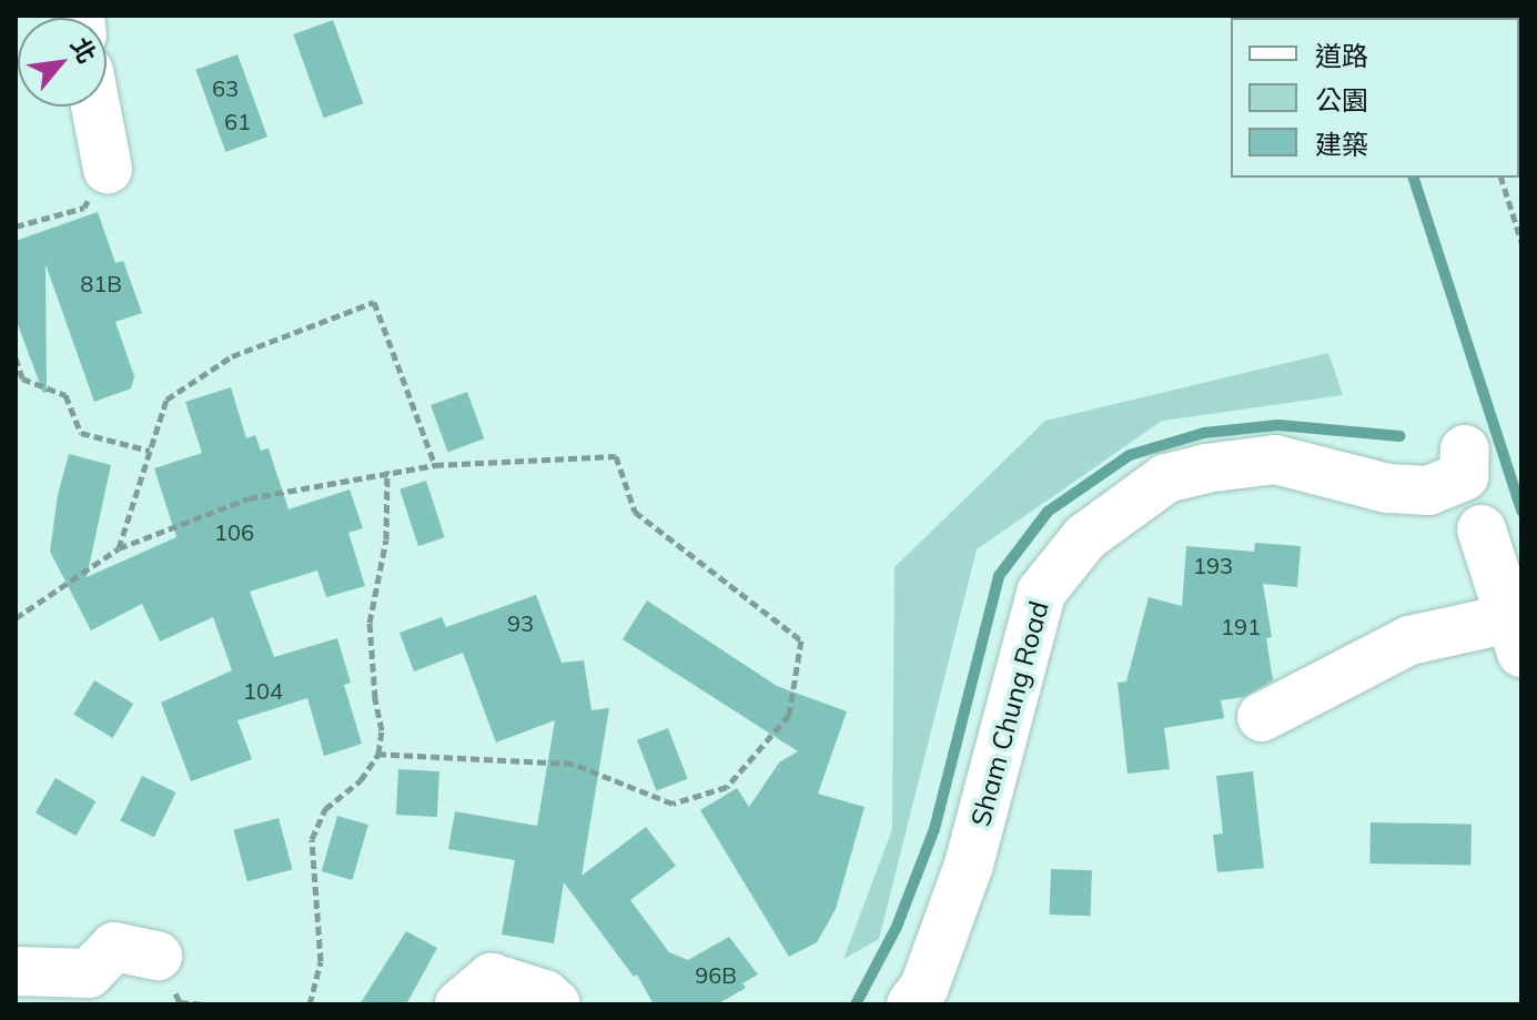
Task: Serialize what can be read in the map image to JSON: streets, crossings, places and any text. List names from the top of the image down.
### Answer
{
  "streets": {
    "street": ["Sham Chung Road"]
  },
  "house_numbers": [
    "63",
    "61",
    "81B",
    "106",
    "193",
    "93",
    "191",
    "104",
    "96B"
  ],
  "legend": ["道路", "公園", "建築"],
  "north": "top right"
}
